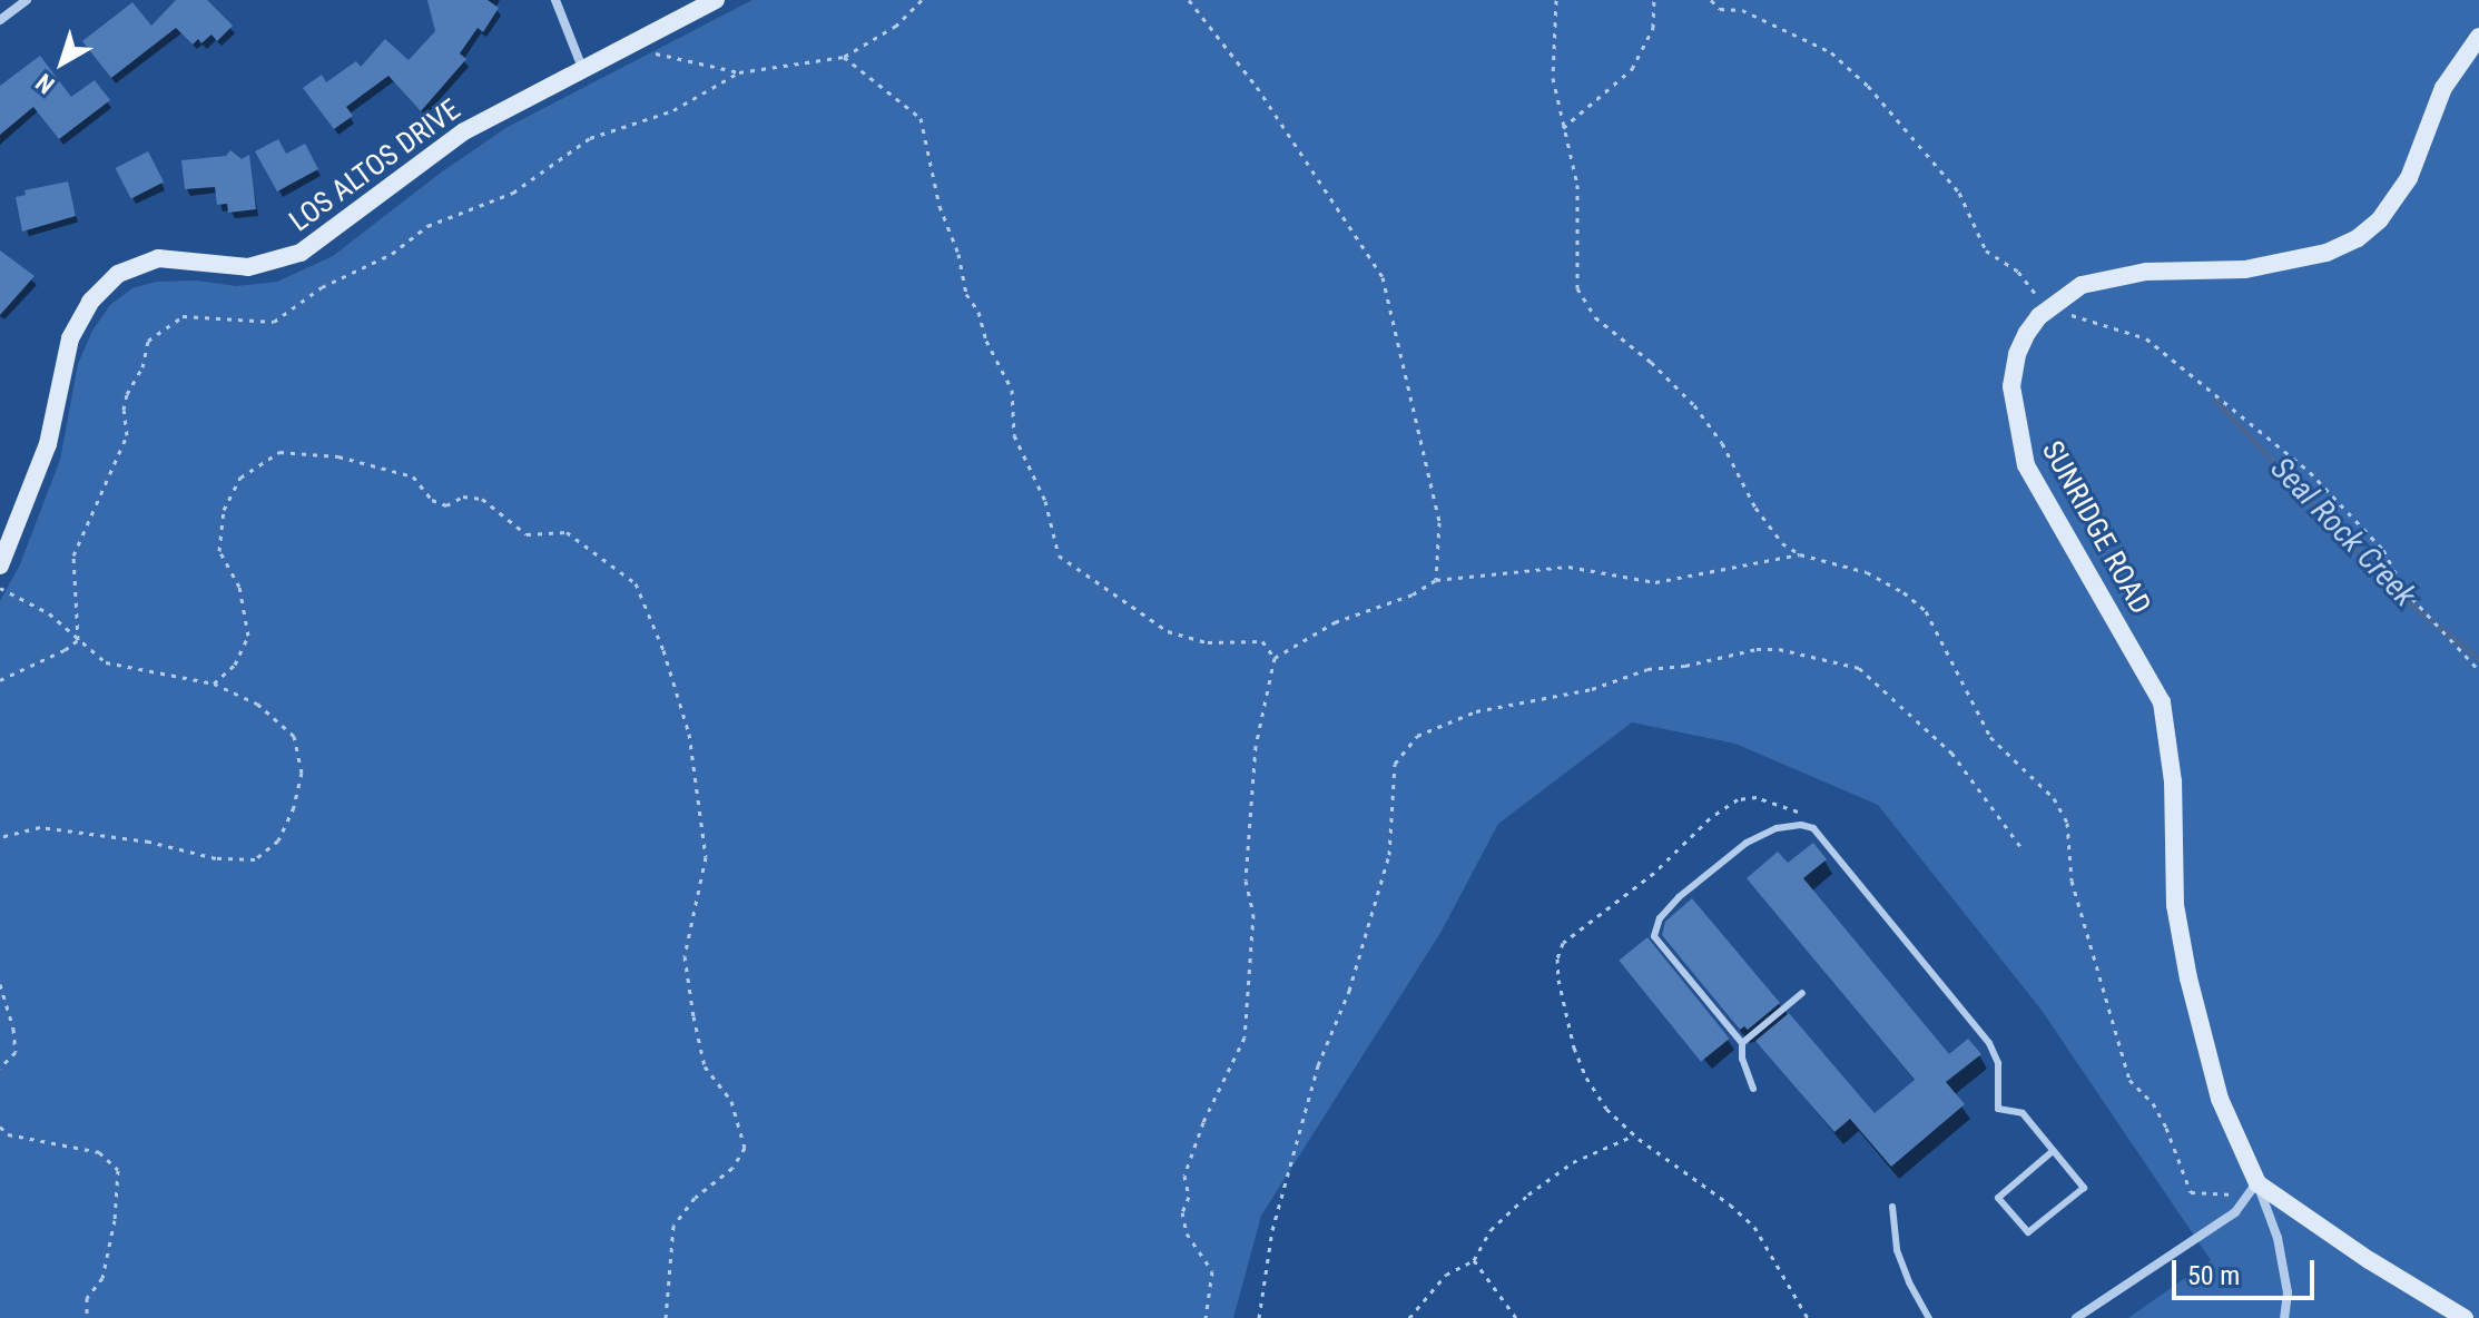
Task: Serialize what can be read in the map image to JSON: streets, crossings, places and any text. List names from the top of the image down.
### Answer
{
  "streets": {
    "street": ["LOS ALTOS DRIVE", "SUNRIDGE ROAD"]
  },
  "water": ["Seal Rock Creek"],
  "scale_bar": "50 m",
  "north": "bottom left"
}
